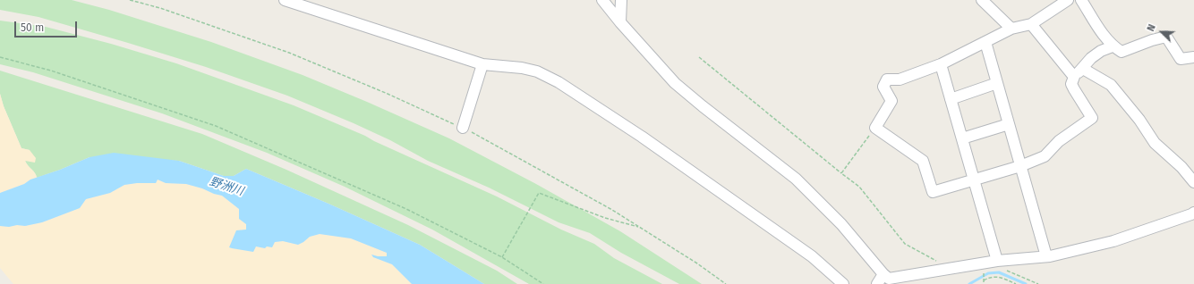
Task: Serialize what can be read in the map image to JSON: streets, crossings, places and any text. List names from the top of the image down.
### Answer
{
  "water": ["野洲川"],
  "scale_bar": "50 m",
  "north": "top left"
}
